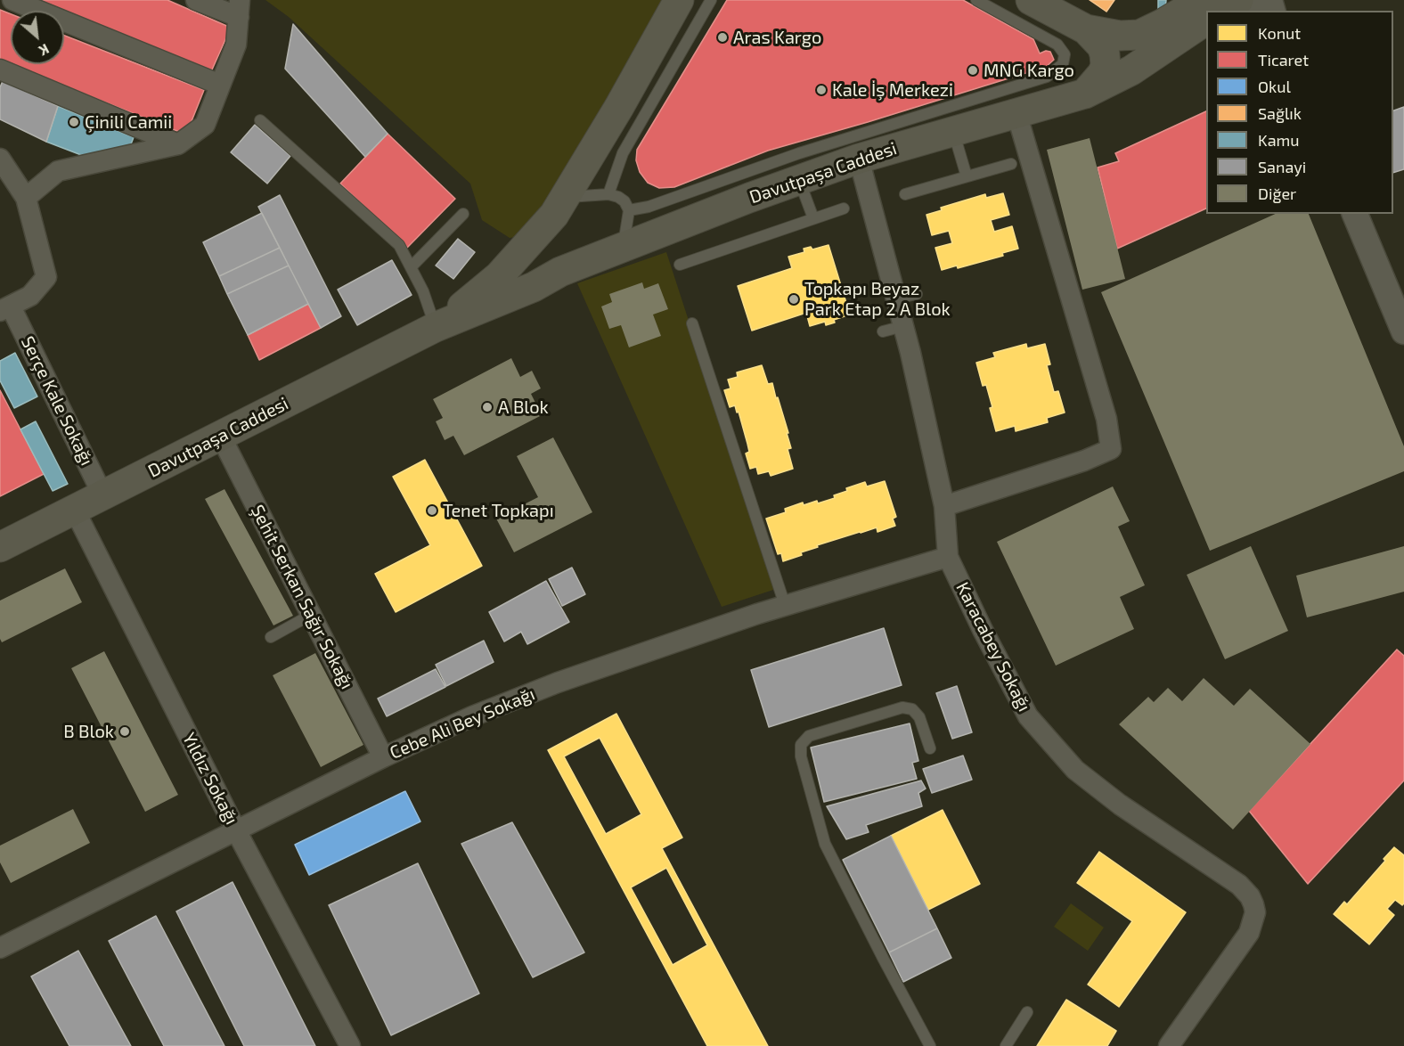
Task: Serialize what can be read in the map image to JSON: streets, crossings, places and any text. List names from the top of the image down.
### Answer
{
  "streets": {
    "main road": ["Davutpaşa Caddesi"],
    "street": [
      "Serçe Kale Sokağı",
      "Şehit Serkan Sağır Sokağı",
      "Karacabey Sokağı",
      "Cebe Ali Bey Sokağı",
      "Yıldız Sokağı"
    ]
  },
  "crossings": [
    ["Davutpaşa Caddesi", "Serçe Kale Sokağı"],
    ["Davutpaşa Caddesi", "Şehit Serkan Sağır Sokağı"],
    ["Davutpaşa Caddesi", "Karacabey Sokağı"],
    ["Davutpaşa Caddesi", "Yıldız Sokağı"],
    ["Şehit Serkan Sağır Sokağı", "Cebe Ali Bey Sokağı"],
    ["Karacabey Sokağı", "Cebe Ali Bey Sokağı"],
    ["Cebe Ali Bey Sokağı", "Yıldız Sokağı"]
  ],
  "places": [
    "Aras Kargo",
    "MNG Kargo",
    "Kale İş Merkezi",
    "Çinili Camii",
    "Topkapı Beyaz Park Etap 2 A Blok",
    "A Blok",
    "Tenet Topkapı",
    "B Blok"
  ],
  "legend": [
    "Konut",
    "Ticaret",
    "Okul",
    "Sağlık",
    "Kamu",
    "Sanayi",
    "Diğer"
  ],
  "north": "bottom right"
}
